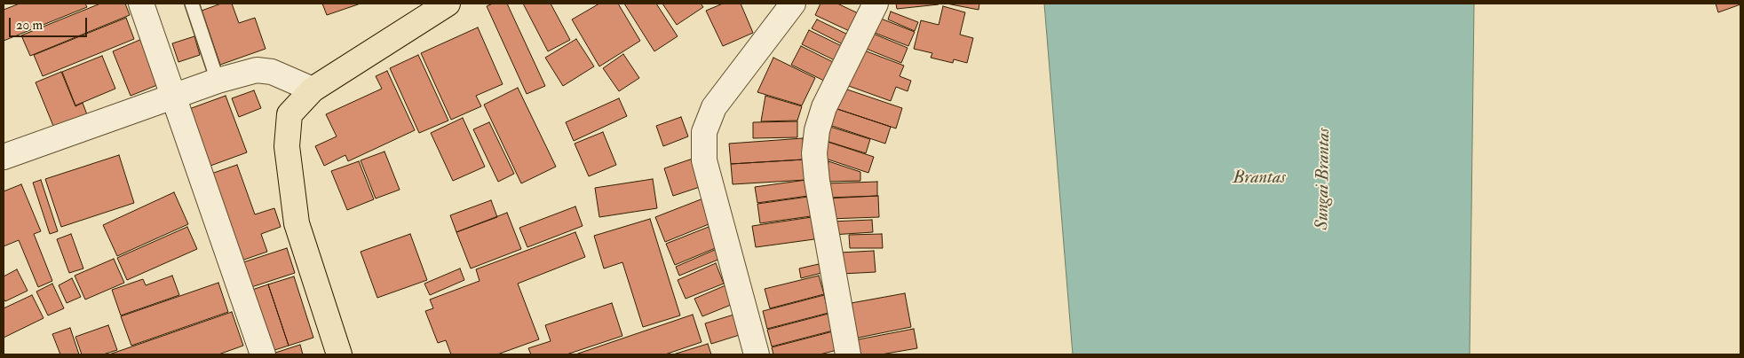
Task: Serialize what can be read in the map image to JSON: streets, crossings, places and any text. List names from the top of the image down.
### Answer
{
  "water": ["Brantas", "Sungai Brantas"],
  "scale_bar": "20 m"
}
